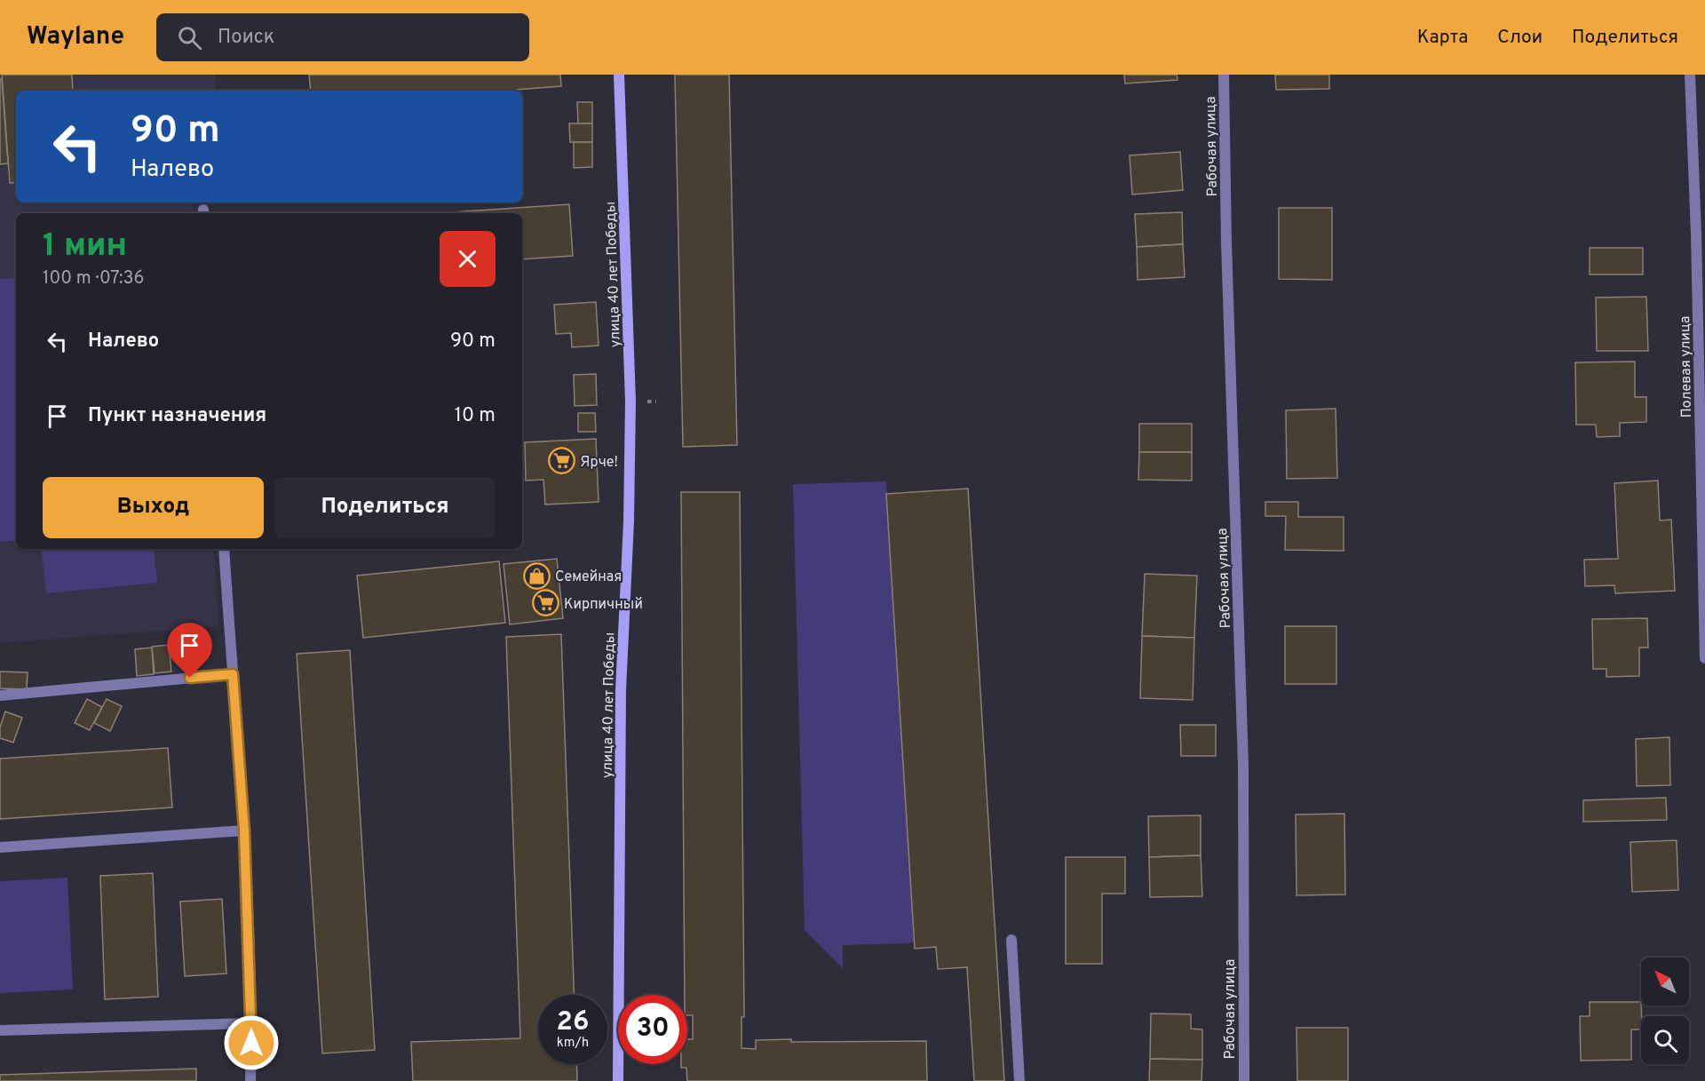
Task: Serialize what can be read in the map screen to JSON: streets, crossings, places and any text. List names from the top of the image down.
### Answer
{
  "streets": {
    "street": ["Рабочая улица", "улица 40 лет Победы", "Полевая улица"]
  },
  "places": {
    "supermarket": ["Ярче!", "Кирпичный"],
    "shop": ["Семейная"]
  },
  "north": "top left",
  "page": {
    "header": "Waylane",
    "search": "Поиск",
    "nav": ["Карта", "Слои", "Поделиться"],
    "turn": ["90 m", "Налево"],
    "heading": ["1 мин", "100 m · 07:36"],
    "list": [
      {
        "name": "Налево",
        "value": "90 m"
      },
      {
        "name": "Пункт назначения",
        "value": "10 m"
      }
    ],
    "buttons": ["Выход", "Поделиться"],
    "speed": "26 km/h",
    "limit": "30"
  }
}
